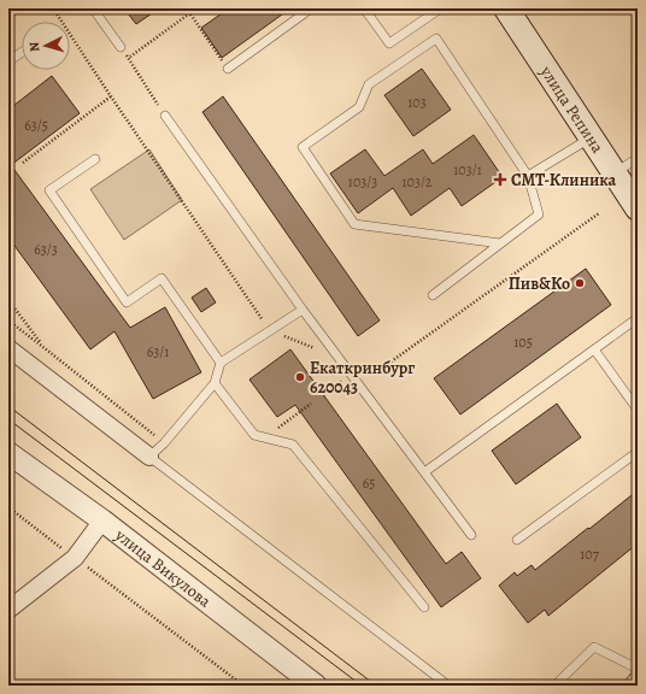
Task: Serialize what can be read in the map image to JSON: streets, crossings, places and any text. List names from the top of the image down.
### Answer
{
  "streets": {
    "main road": ["улица Репина"],
    "street": ["улица Викулова"]
  },
  "places": {
    "health": ["СМТ-Клиника"],
    "other": ["Пив&Ко", "Екаткринбург 620043"]
  },
  "house_numbers": [
    "103",
    "63/5",
    "103/1",
    "103/3",
    "103/2",
    "63/3",
    "105",
    "63/1",
    "65",
    "107"
  ],
  "north": "left"
}
